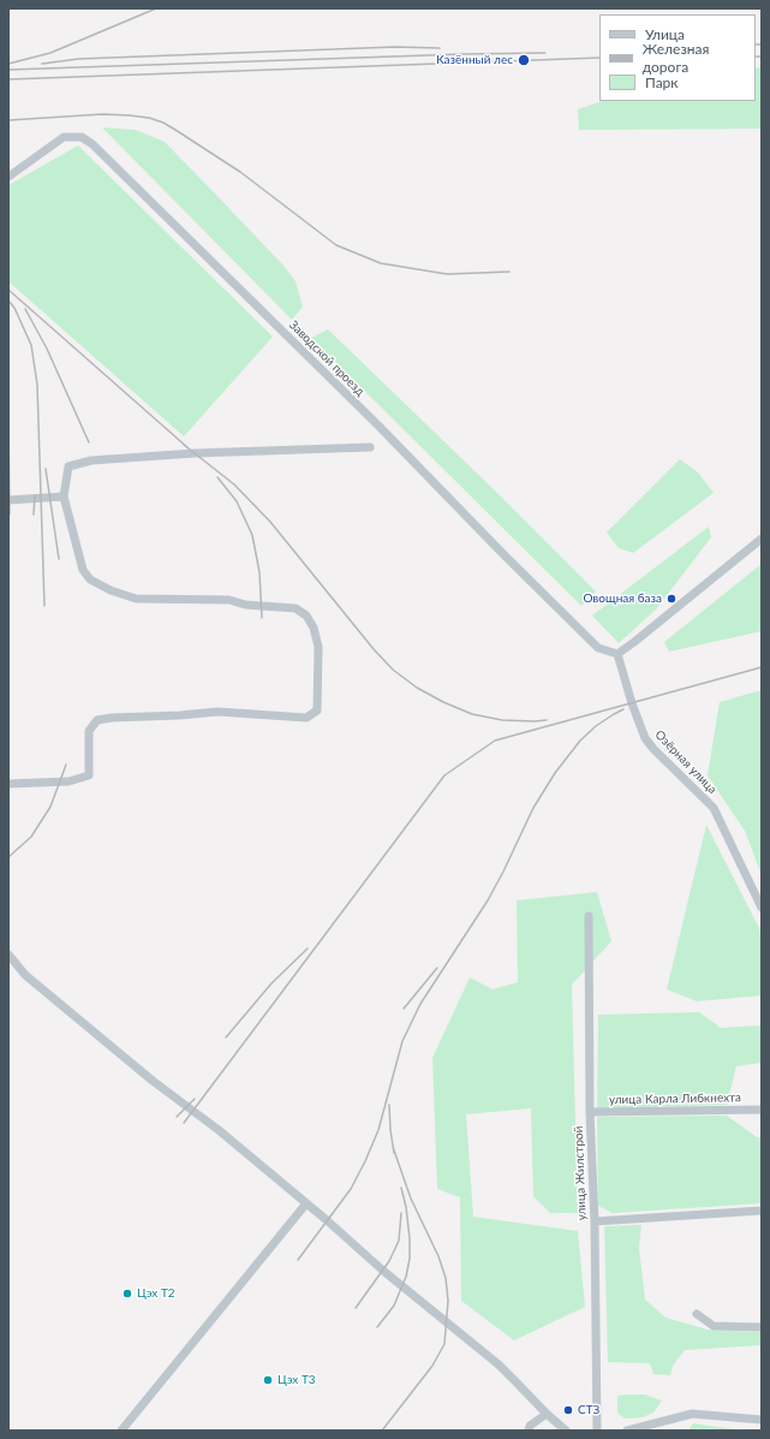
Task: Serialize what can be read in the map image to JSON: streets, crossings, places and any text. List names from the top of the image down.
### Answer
{
  "streets": {
    "street": [
      "Заводской проезд",
      "Озёрная улица",
      "улица Карла Либкнехта",
      "улица Жилстрой"
    ]
  },
  "crossings": [
    ["Заводской проезд", "Озёрная улица"],
    ["улица Карла Либкнехта", "улица Жилстрой"]
  ],
  "places": [
    "Казённый лес",
    "Овощная база",
    "Цэх Т2",
    "Цэх Т3",
    "СТЗ"
  ],
  "legend": ["Улица", "Железная дорога", "Парк"]
}
